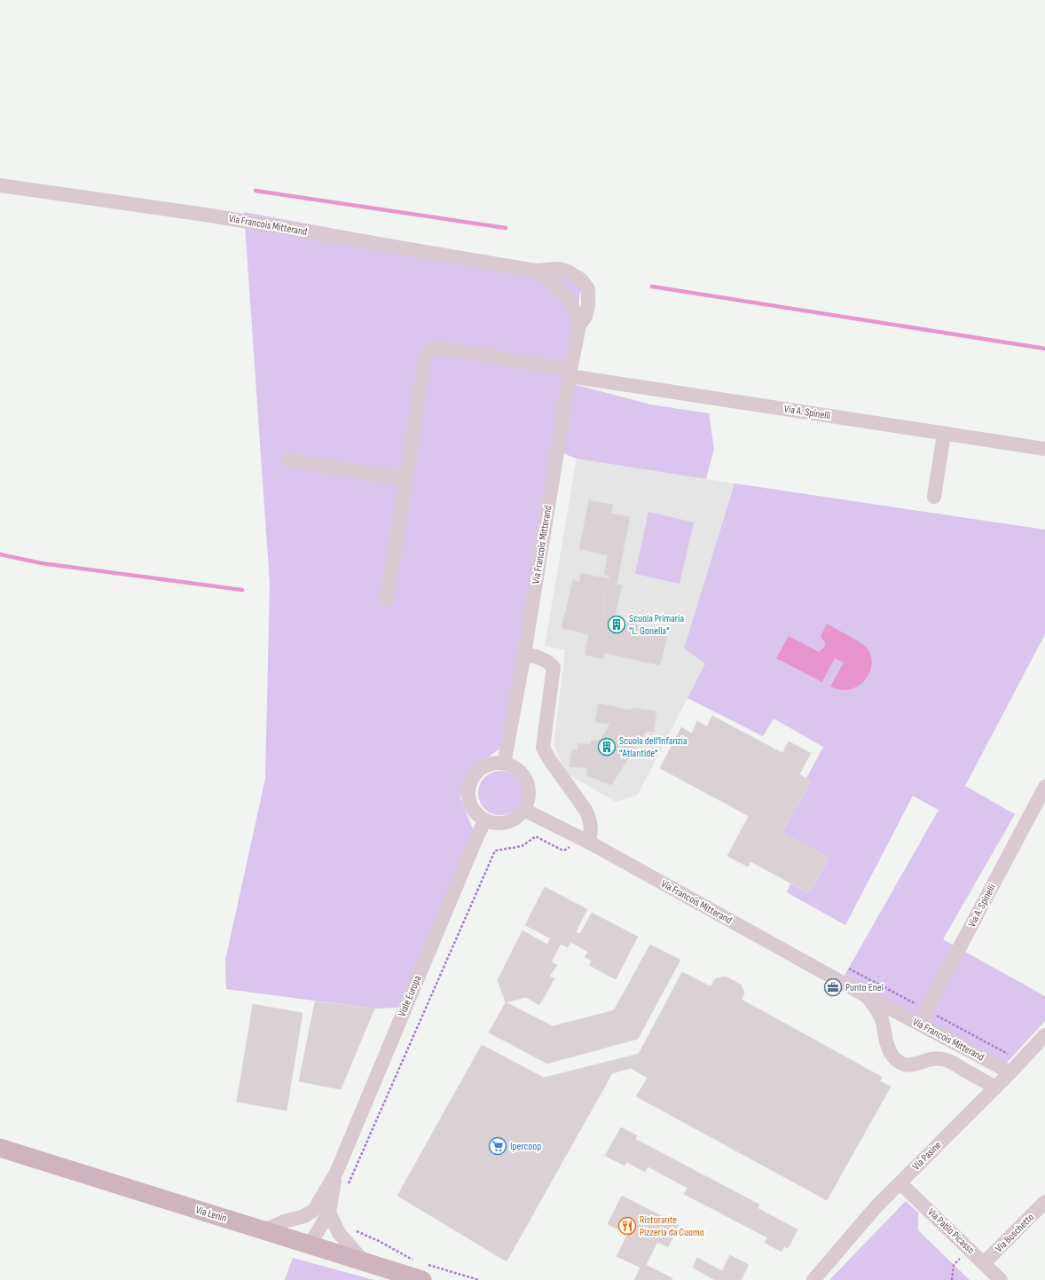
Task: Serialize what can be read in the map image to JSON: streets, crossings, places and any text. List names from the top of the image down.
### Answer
{
  "streets": {
    "main road": ["Via Lenin"],
    "street": [
      "Via Francois Mitterand",
      "Via A. Spinelli",
      "Viale Europa",
      "Via Pasine",
      "Via Pablo Picasso",
      "Via Boschetto"
    ]
  },
  "crossings": [
    ["Via Francois Mitterand", "Via A. Spinelli"],
    ["Via Francois Mitterand", "Viale Europa"],
    ["Via Francois Mitterand", "Via Pasine"],
    ["Via Pasine", "Via Pablo Picasso"],
    ["Via Pablo Picasso", "Via Boschetto"]
  ],
  "places": {
    "building": ["Scuola Primaria \"L. Gonella\"", "Scuola dell'Infanzia \"Atlantide\""],
    "office": ["Punto Enel"],
    "supermarket": ["Ipercoop"],
    "restaurant": ["Ristorante Pizzeria da Cuomo"]
  }
}
